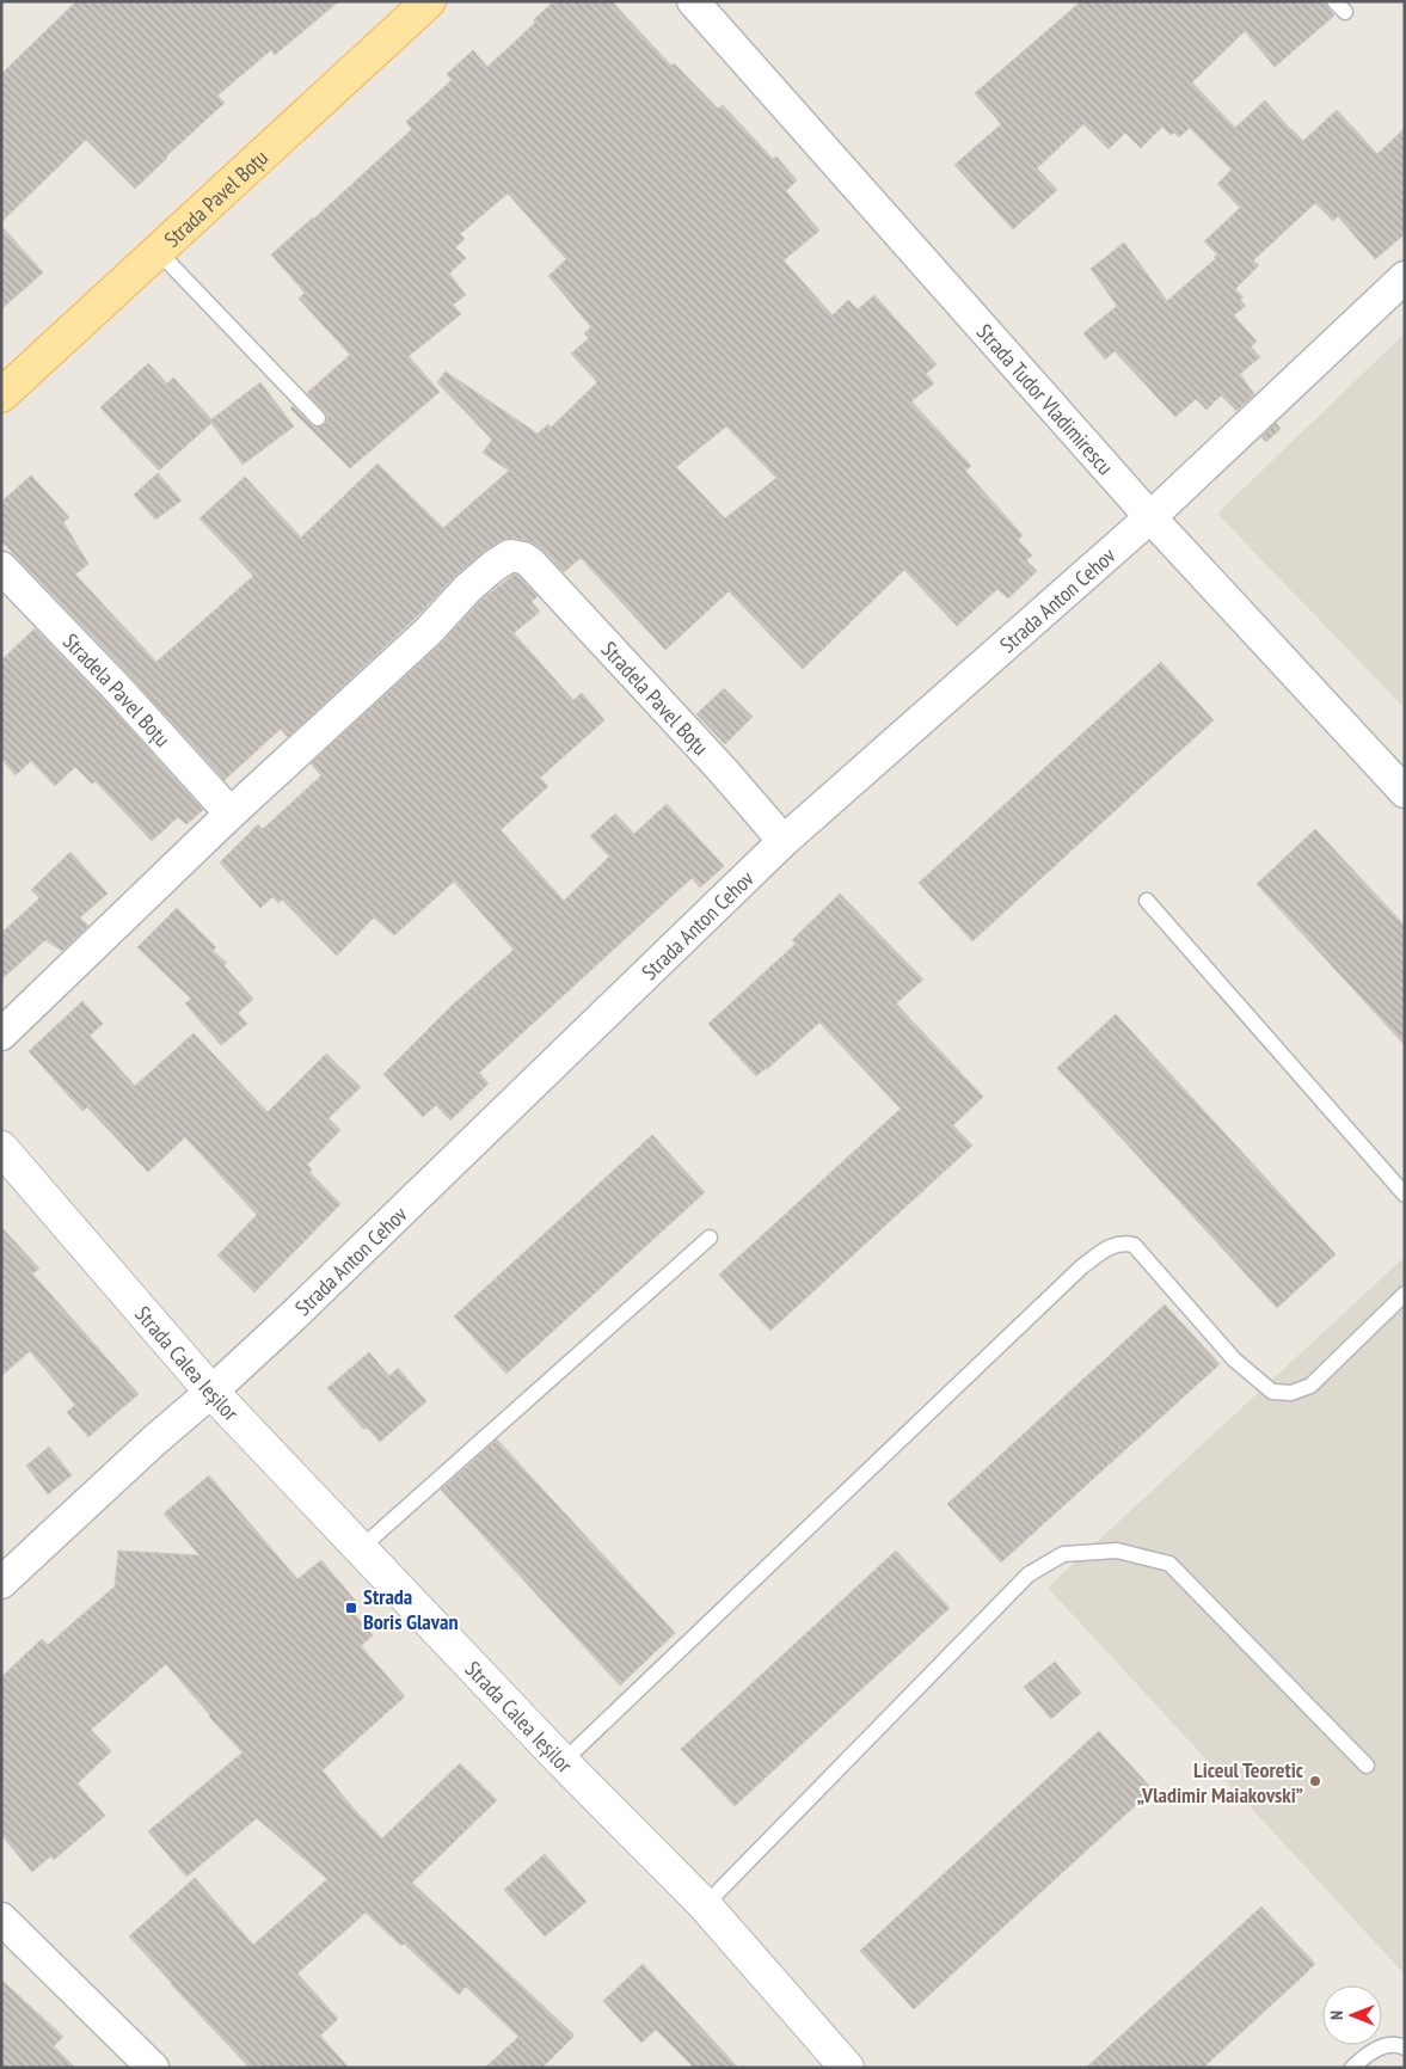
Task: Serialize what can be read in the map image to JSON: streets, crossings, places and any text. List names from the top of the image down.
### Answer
{
  "streets": {
    "main road": ["Strada Pavel Boțu"],
    "street": [
      "Strada Tudor Vladimirescu",
      "Strada Anton Cehov",
      "Stradela Pavel Boțu",
      "Strada Calea Ieșilor"
    ]
  },
  "crossings": [
    ["Strada Tudor Vladimirescu", "Strada Anton Cehov"],
    ["Strada Anton Cehov", "Stradela Pavel Boțu"],
    ["Strada Anton Cehov", "Strada Calea Ieșilor"]
  ],
  "places": {
    "transit": ["Strada Boris Glavan"],
    "other": ["Liceul Teoretic „Vladimir Maiakovski”"]
  },
  "north": "left"
}
